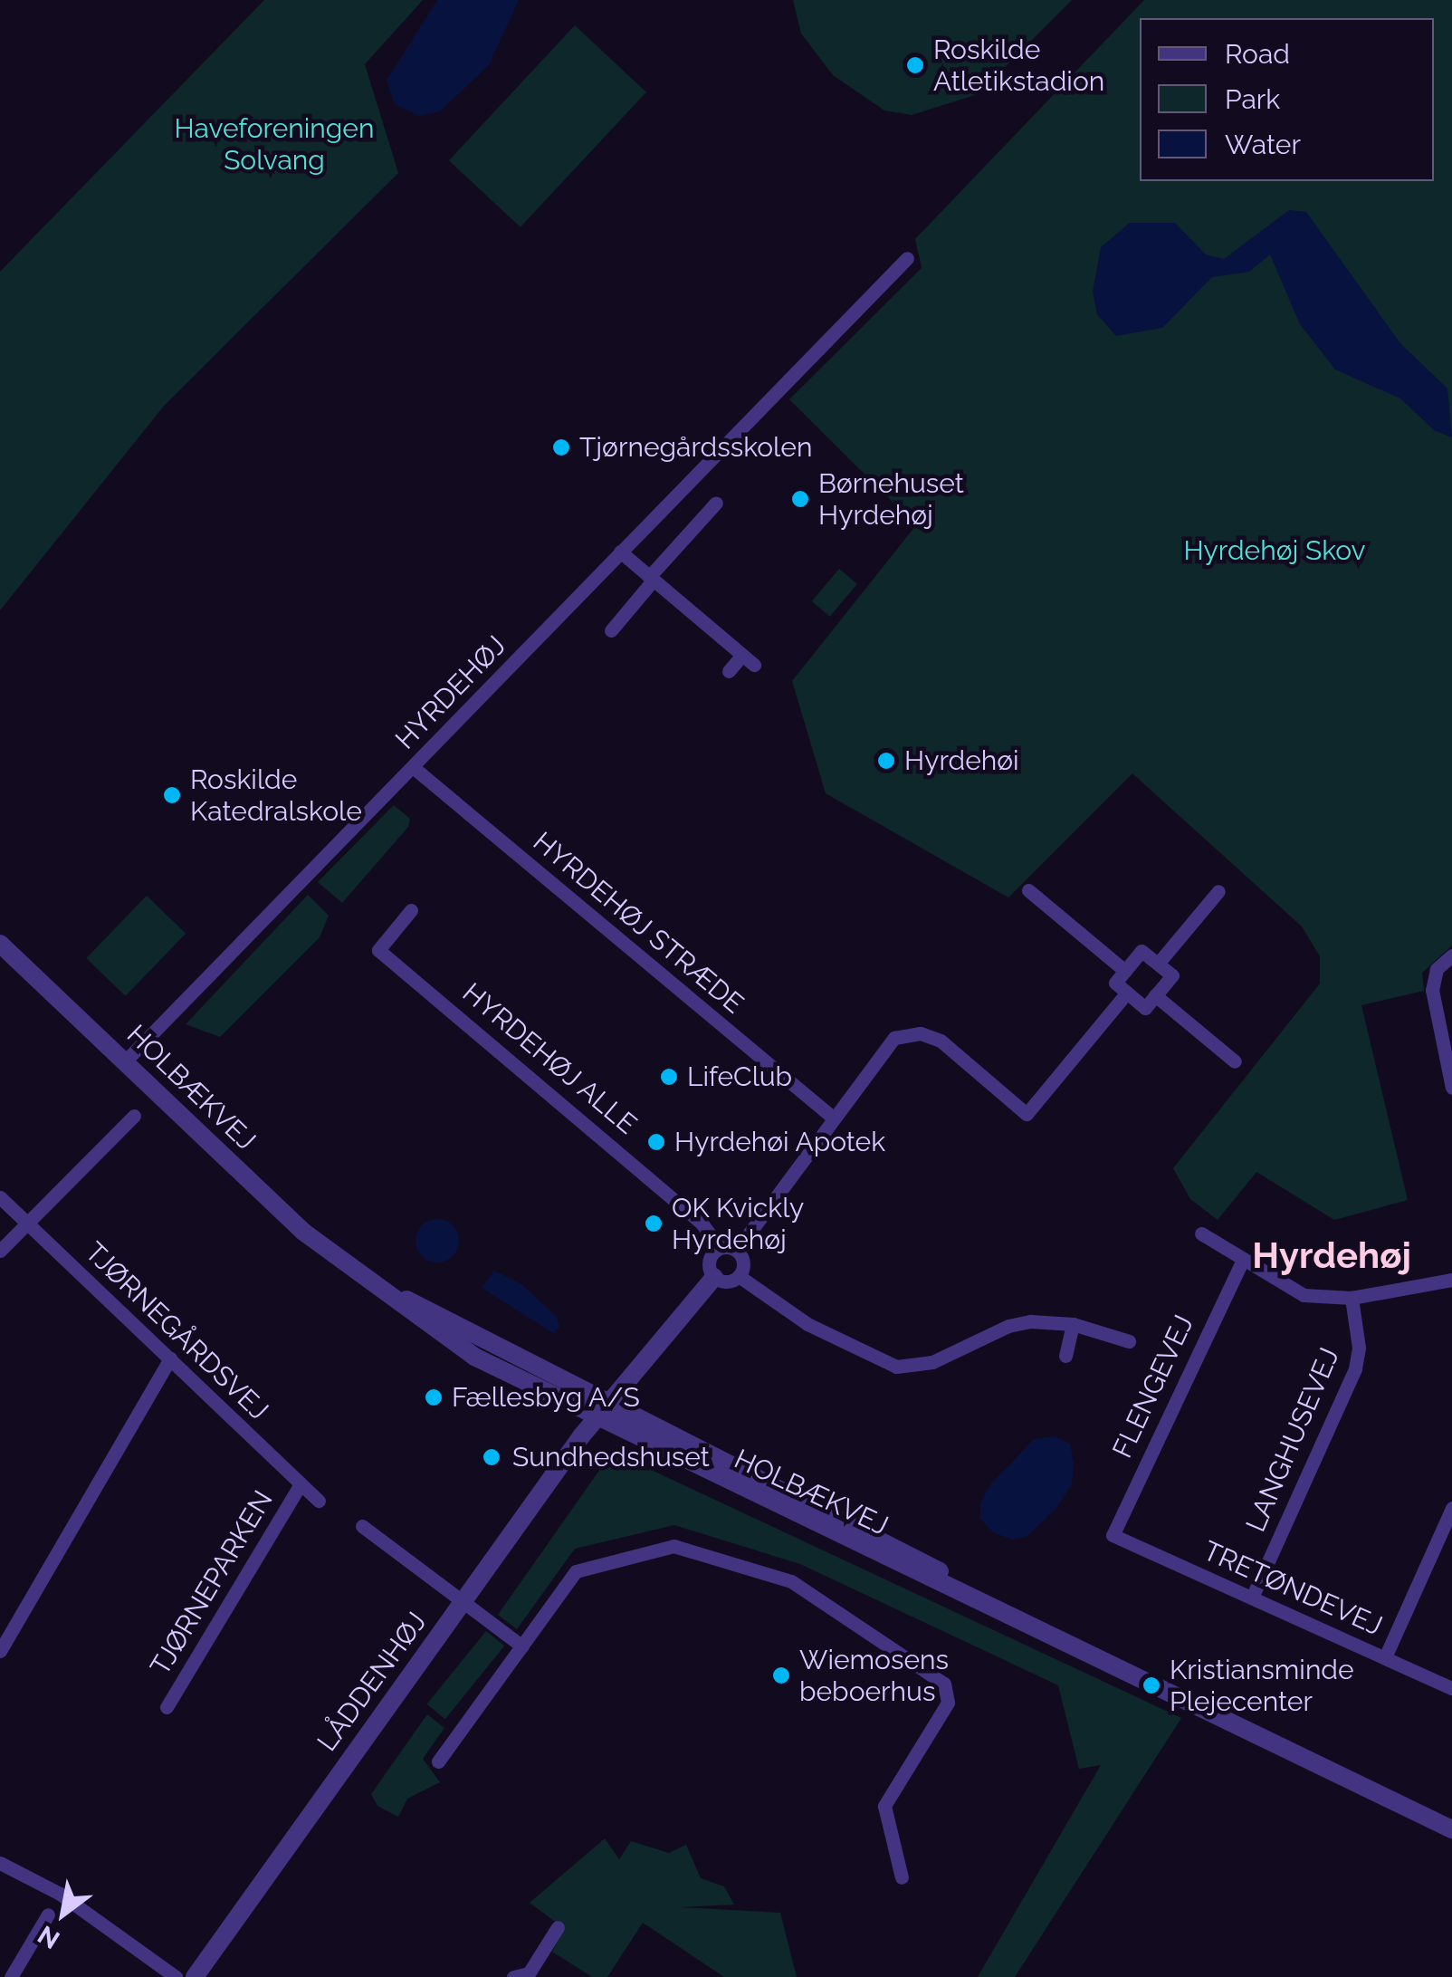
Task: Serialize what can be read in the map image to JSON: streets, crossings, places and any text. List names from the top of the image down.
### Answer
{
  "streets": {
    "street": [
      "HYRDEHØJ",
      "HYRDEHØJ STRÆDE",
      "HYRDEHØJ ALLE",
      "HOLBÆKVEJ",
      "TJØRNEGÅRDSVEJ",
      "FLENGEVEJ",
      "LANGHUSEVEJ",
      "TJØRNEPARKEN",
      "TRETØNDEVEJ",
      "LÅDDENHØJ"
    ]
  },
  "crossings": [
    ["HYRDEHØJ", "HYRDEHØJ STRÆDE"],
    ["HYRDEHØJ", "HOLBÆKVEJ"],
    ["HOLBÆKVEJ", "LÅDDENHØJ"],
    ["TJØRNEGÅRDSVEJ", "TJØRNEPARKEN"],
    ["FLENGEVEJ", "TRETØNDEVEJ"],
    ["LANGHUSEVEJ", "TRETØNDEVEJ"]
  ],
  "districts": ["Hyrdehøj"],
  "parks": ["Haveforeningen Solvang", "Hyrdehøj Skov"],
  "places": [
    "Roskilde Atletikstadion",
    "Tjørnegårdsskolen",
    "Børnehuset Hyrdehøj",
    "Hyrdehøi",
    "Roskilde Katedralskole",
    "LifeClub",
    "Hyrdehøi Apotek",
    "OK Kvickly Hyrdehøj",
    "Fællesbyg A/S",
    "Sundhedshuset",
    "Wiemosens beboerhus",
    "Kristiansminde Plejecenter"
  ],
  "legend": ["Road", "Park", "Water"],
  "north": "bottom left"
}
